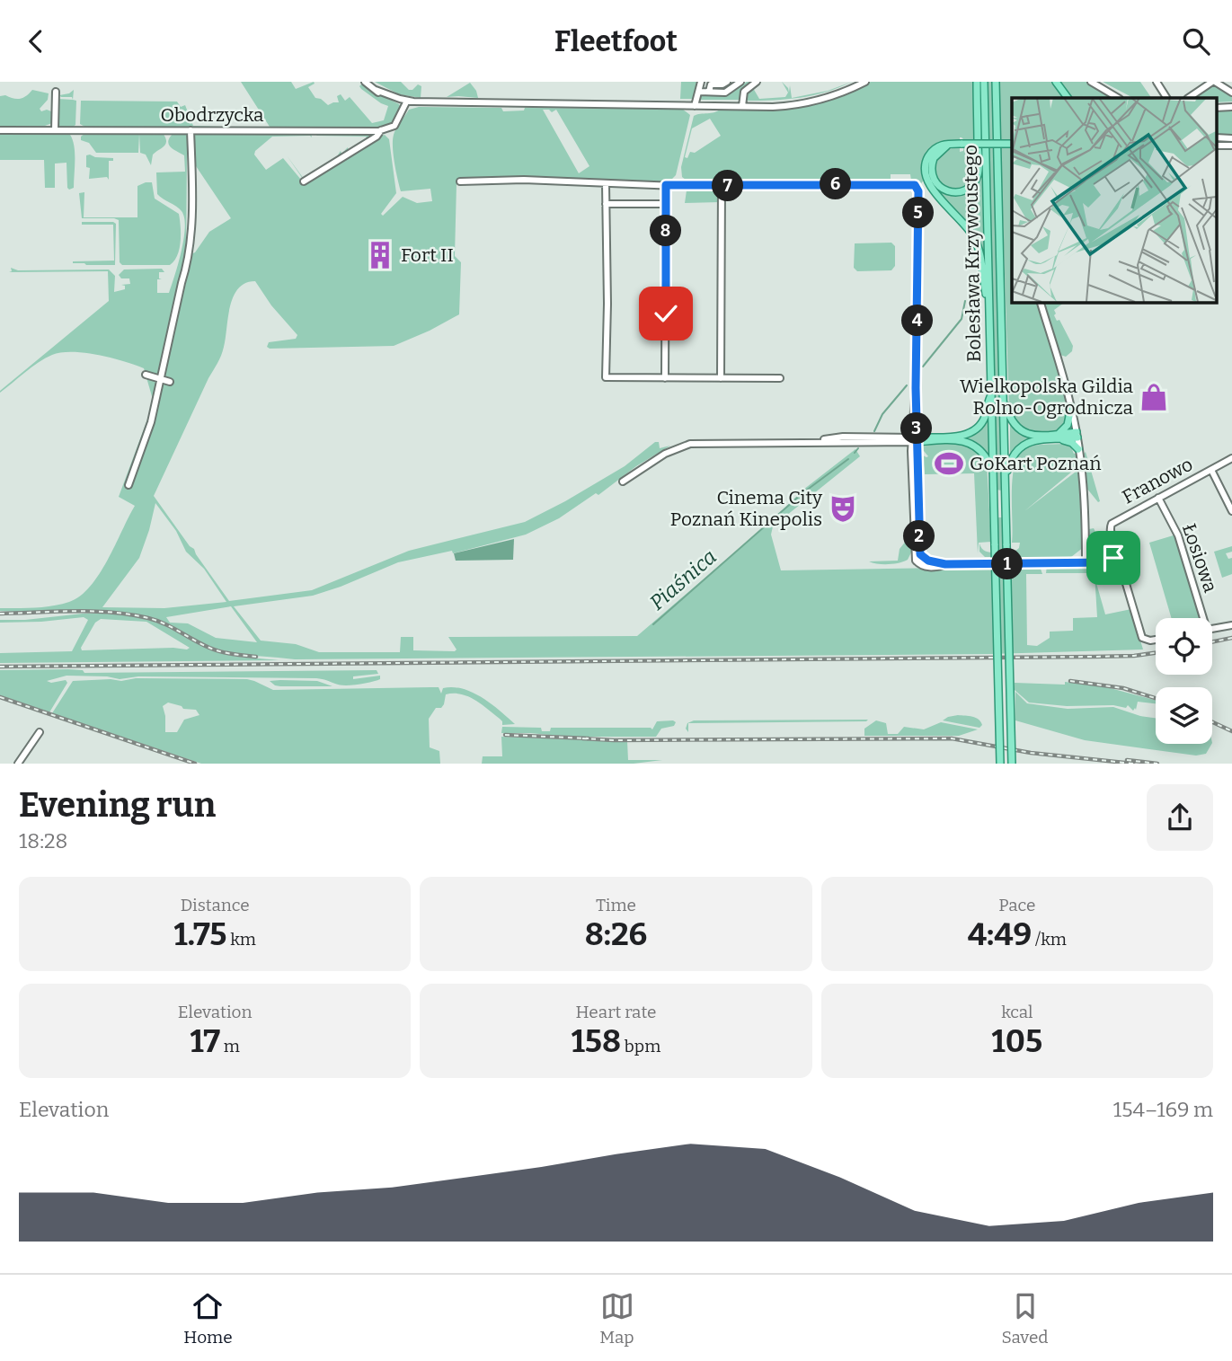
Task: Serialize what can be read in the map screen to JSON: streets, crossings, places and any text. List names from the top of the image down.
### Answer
{
  "streets": {
    "main road": ["Bolesława Krzywoustego"],
    "street": ["Obodrzycka", "Franowo", "Łosiowa"]
  },
  "crossings": [
    ["Franowo", "Łosiowa"]
  ],
  "water": ["Piaśnica"],
  "places": {
    "building": ["Fort II"],
    "shop": ["Wielkopolska Gildia Rolno-Ogrodnicza"],
    "sports": ["GoKart Poznań"],
    "theatre": ["Cinema City Poznań Kinepolis"]
  },
  "page": {
    "header": "Fleetfoot",
    "pins": [
      "6",
      "7",
      "5",
      "8",
      "4",
      "3",
      "2",
      "1"
    ],
    "heading": ["Evening run", "18:28"],
    "stats": [
      ["Distance", "1.75 km"],
      ["Time", "8:26"],
      ["Pace", "4:49 /km"],
      ["Elevation", "17 m"],
      ["Heart rate", "158 bpm"],
      ["kcal", "105"]
    ],
    "chart": ["Elevation", "154–169 m"],
    "tabs": ["Home", "Map", "Saved"]
  }
}
